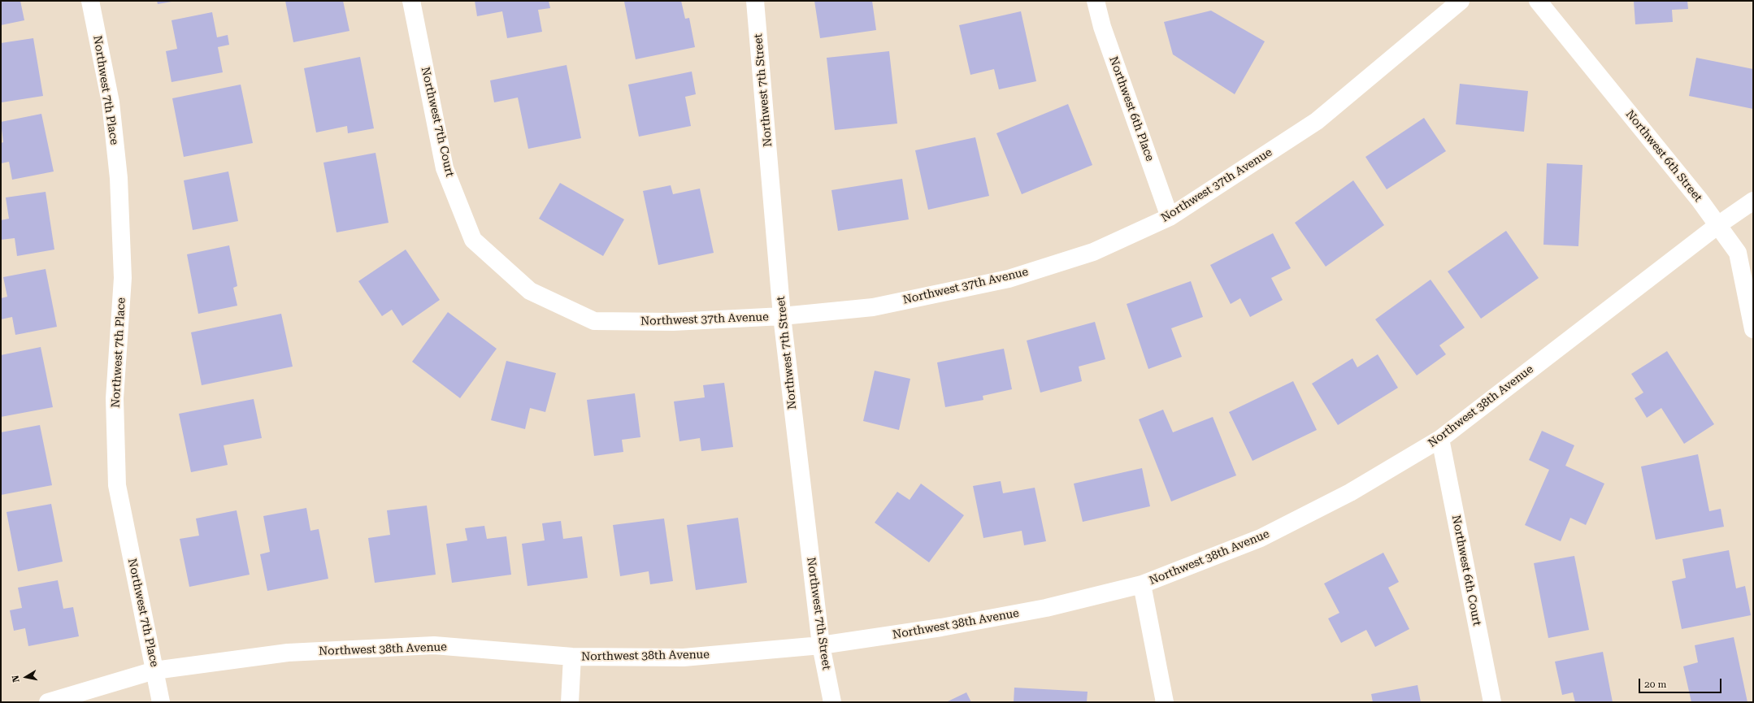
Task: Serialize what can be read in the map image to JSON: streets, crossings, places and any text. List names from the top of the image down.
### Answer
{
  "streets": {
    "street": [
      "Northwest 7th Place",
      "Northwest 7th Street",
      "Northwest 6th Place",
      "Northwest 7th Court",
      "Northwest 6th Street",
      "Northwest 37th Avenue",
      "Northwest 38th Avenue",
      "Northwest 6th Court"
    ]
  },
  "crossings": [
    ["Northwest 7th Place", "Northwest 38th Avenue"],
    ["Northwest 7th Street", "Northwest 37th Avenue"],
    ["Northwest 7th Street", "Northwest 38th Avenue"],
    ["Northwest 6th Place", "Northwest 37th Avenue"],
    ["Northwest 7th Court", "Northwest 37th Avenue"],
    ["Northwest 6th Street", "Northwest 38th Avenue"],
    ["Northwest 38th Avenue", "Northwest 6th Court"]
  ],
  "scale_bar": "20 m",
  "north": "left"
}
